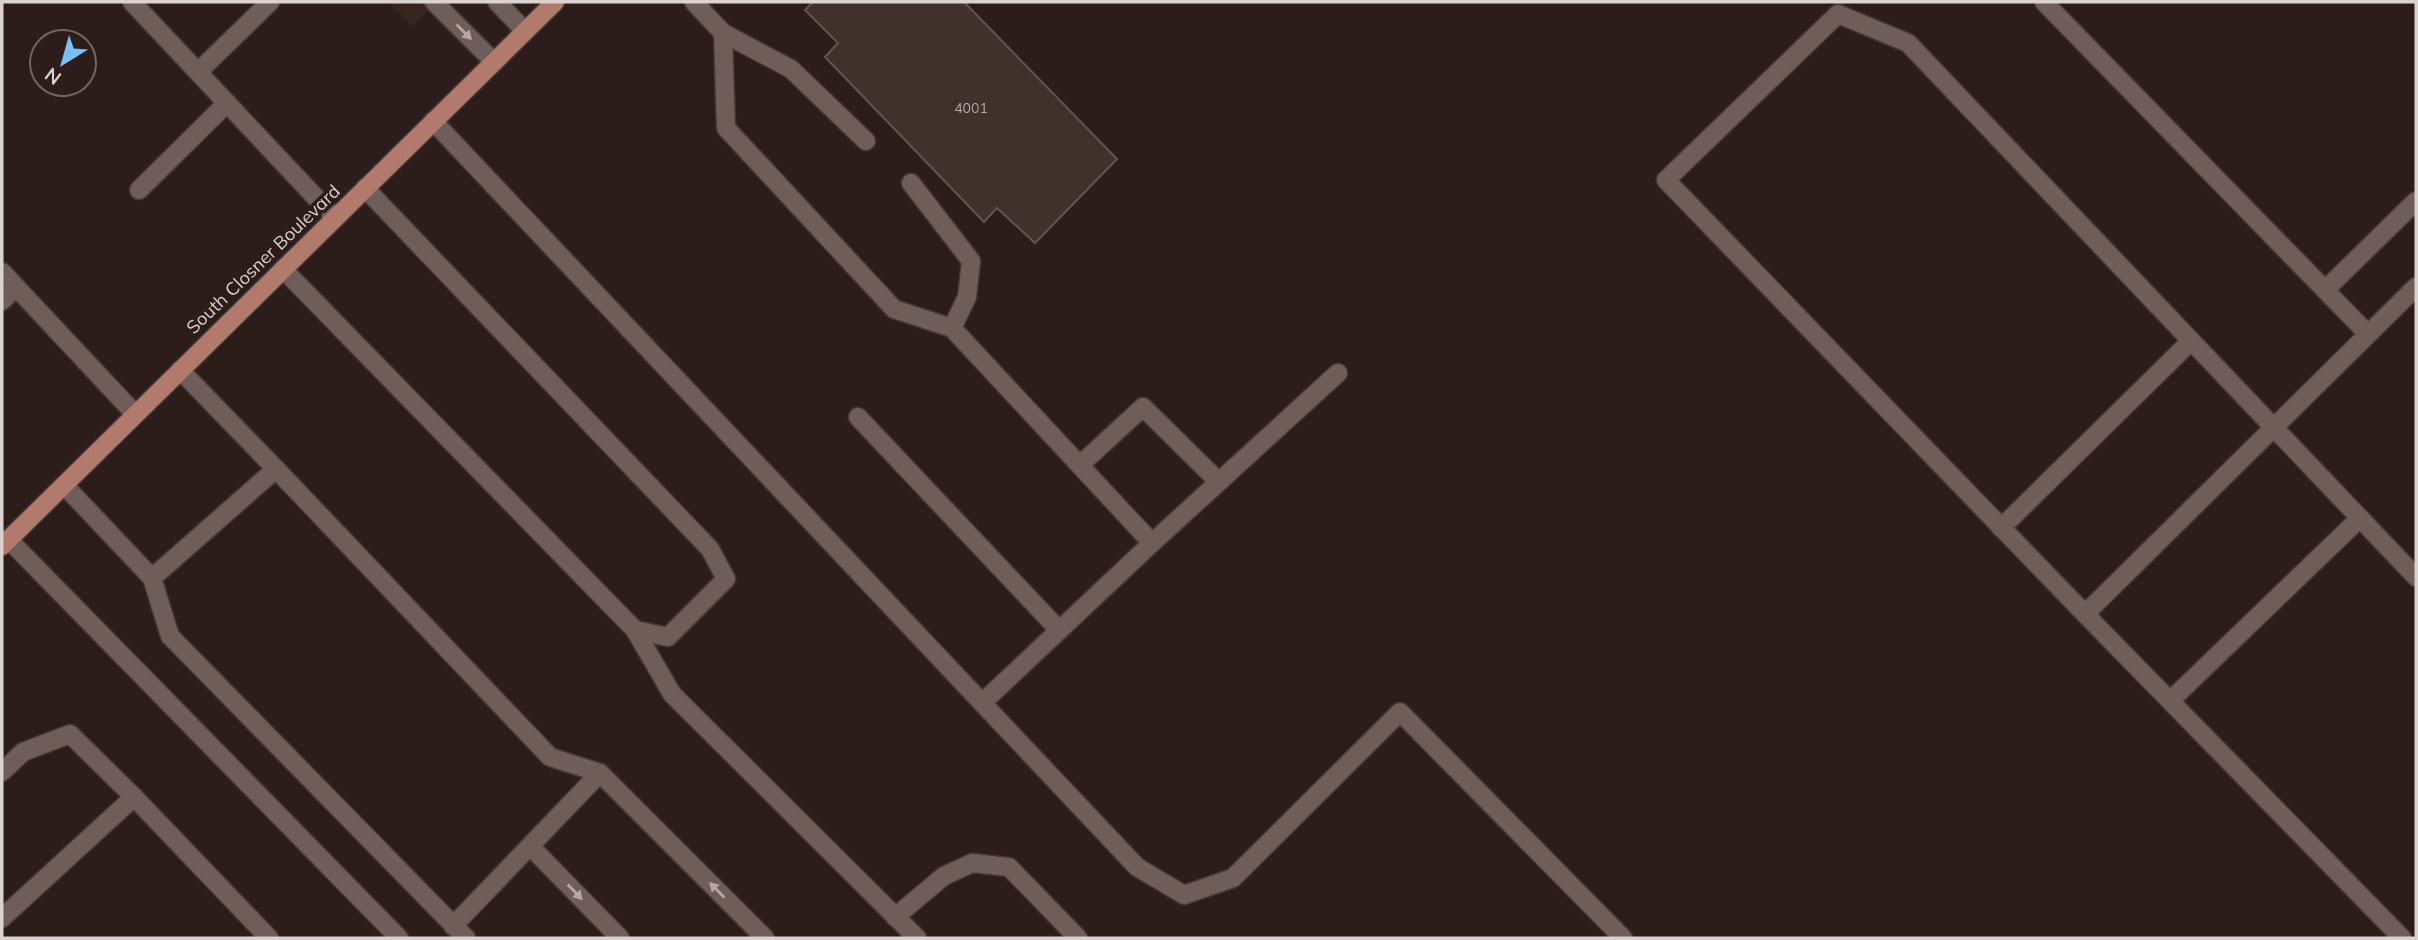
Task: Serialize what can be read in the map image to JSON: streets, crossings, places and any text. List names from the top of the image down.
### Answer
{
  "streets": {
    "main road": ["South Closner Boulevard"]
  },
  "house_numbers": ["4001"],
  "north": "bottom left"
}
